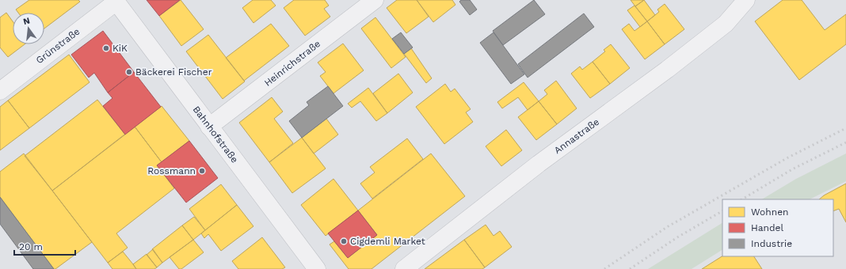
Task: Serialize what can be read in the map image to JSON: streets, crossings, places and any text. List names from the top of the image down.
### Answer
{
  "streets": {
    "street": [
      "Grünstraße",
      "Heinrichstraße",
      "Bahnhofstraße",
      "Annastraße"
    ]
  },
  "crossings": [
    ["Grünstraße", "Bahnhofstraße"],
    ["Heinrichstraße", "Bahnhofstraße"]
  ],
  "places": [
    "KiK",
    "Bäckerei Fischer",
    "Rossmann",
    "Cigdemli Market"
  ],
  "legend": ["Wohnen", "Handel", "Industrie"],
  "scale_bar": "20 m",
  "north": "top"
}
